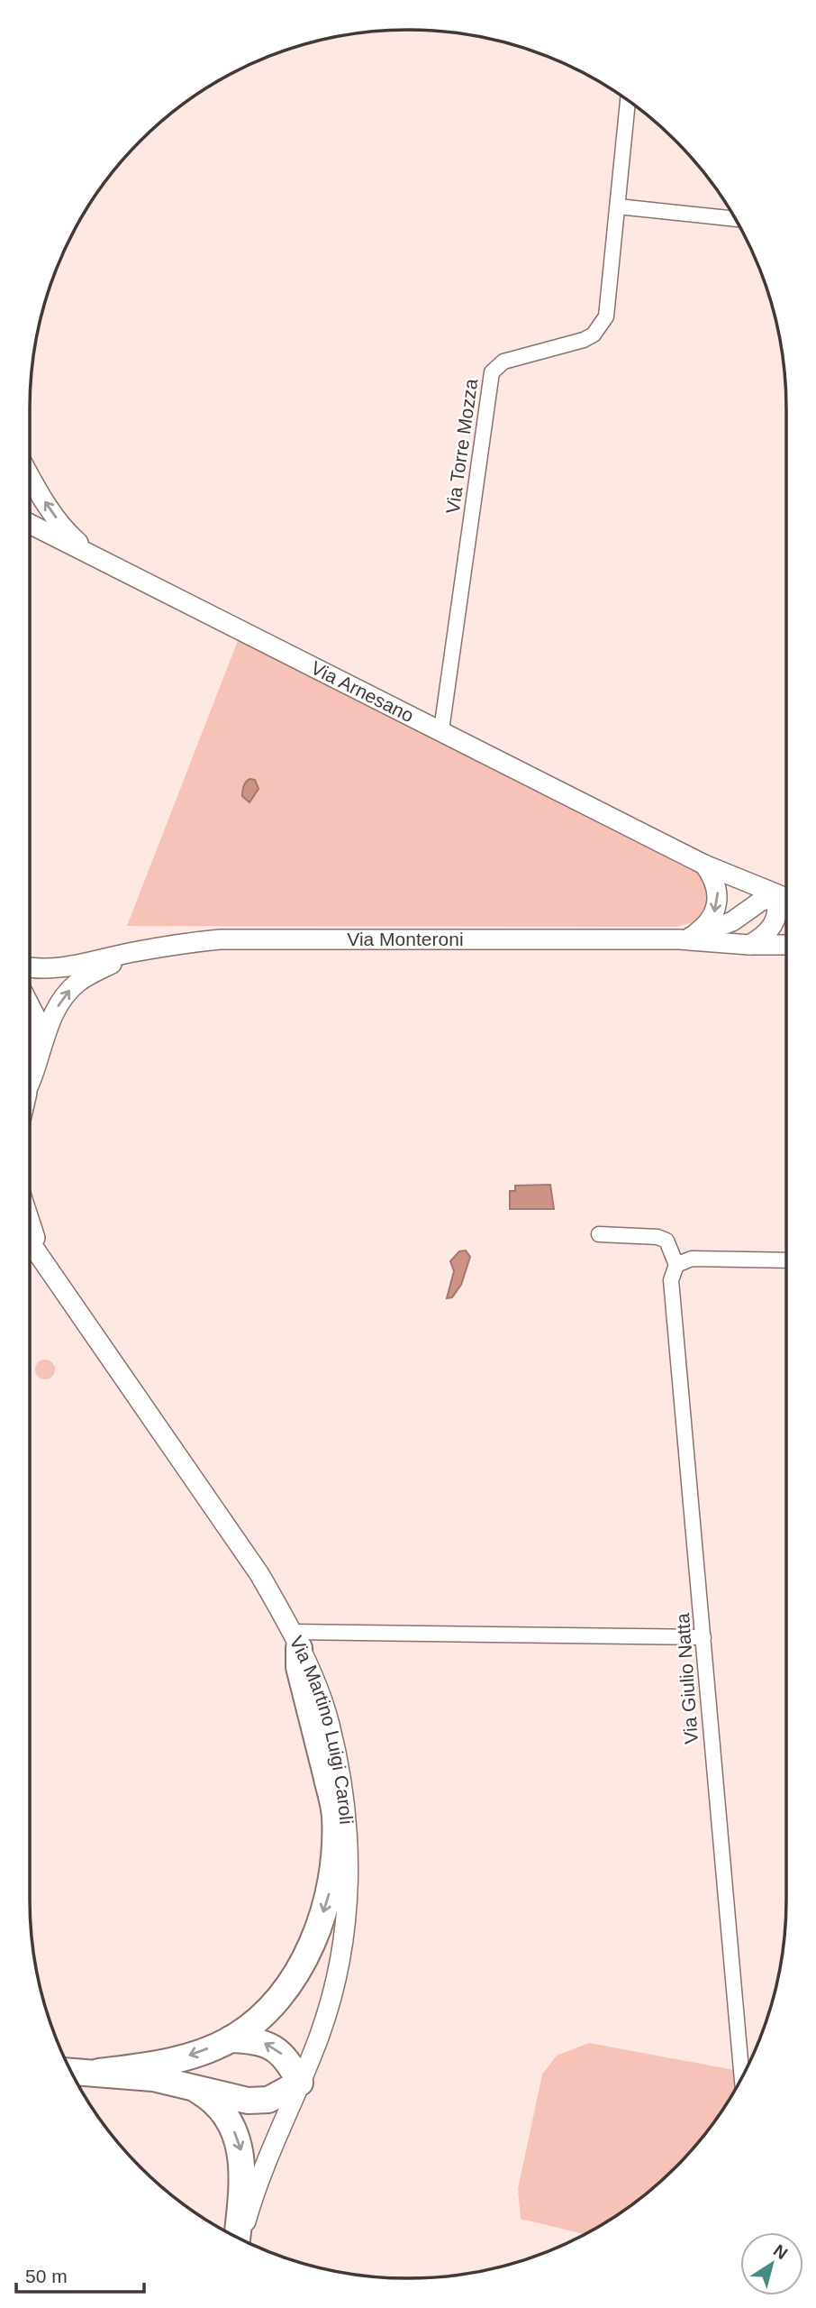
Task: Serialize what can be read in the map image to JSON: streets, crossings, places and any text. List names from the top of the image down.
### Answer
{
  "streets": {
    "main road": ["Via Arnesano", "Via Monteroni", "Via Martino Luigi Caroli"],
    "street": ["Via Torre Mozza", "Via Giulio Natta"]
  },
  "crossings": [
    ["Via Torre Mozza", "Via Arnesano"]
  ],
  "scale_bar": "50 m",
  "north": "top right"
}
